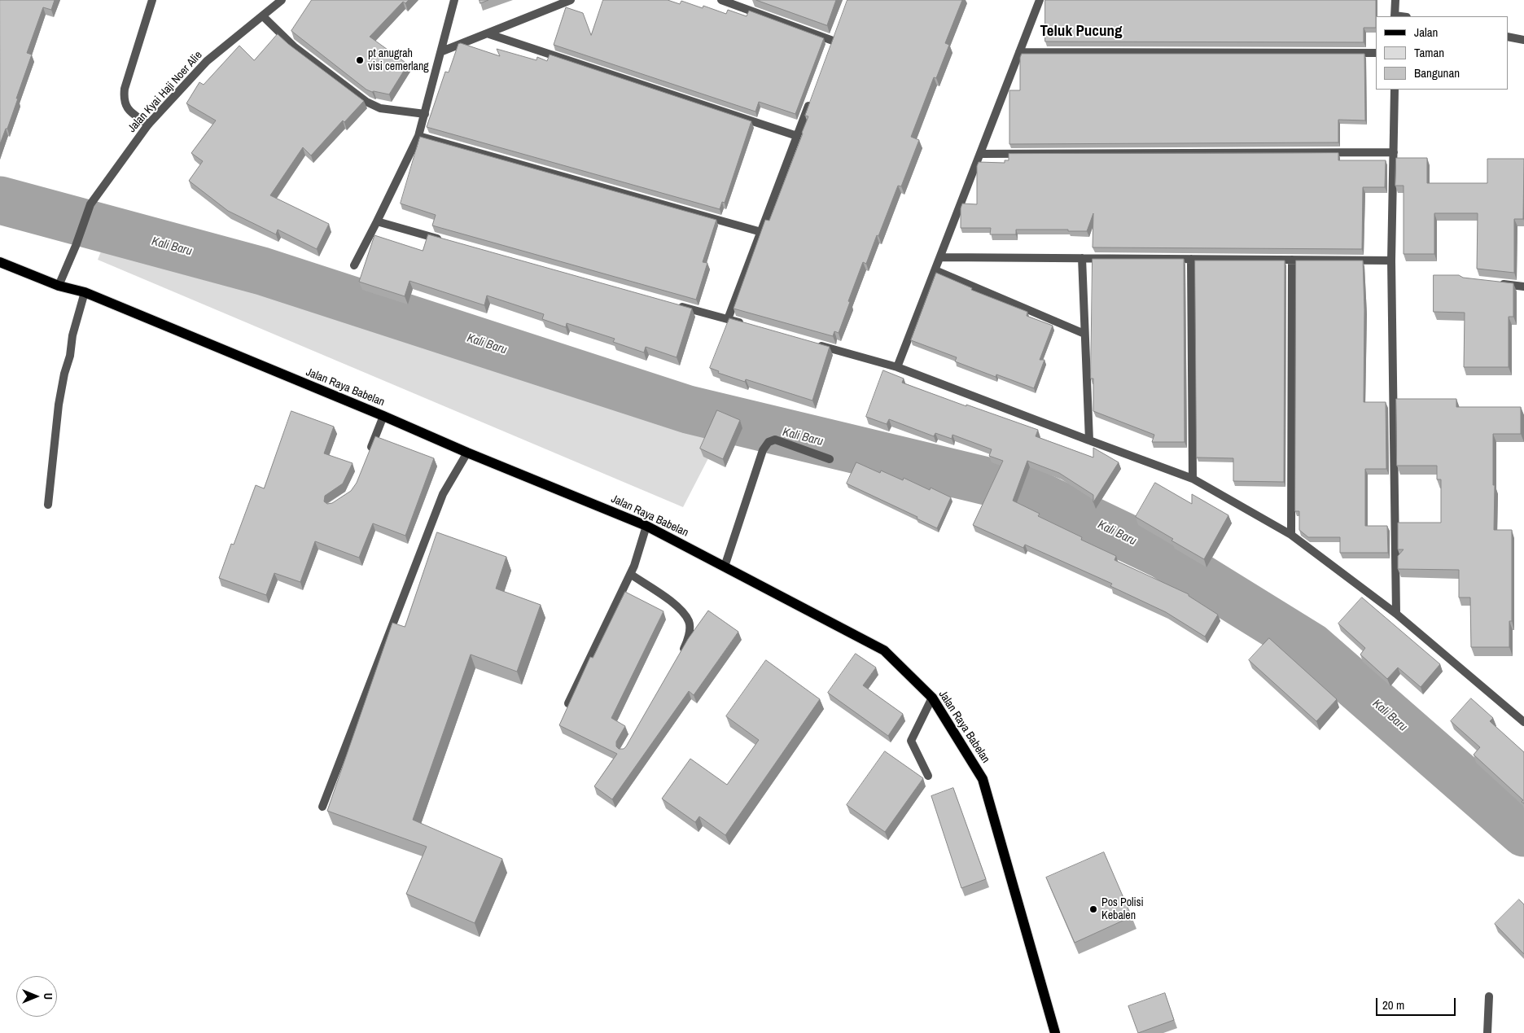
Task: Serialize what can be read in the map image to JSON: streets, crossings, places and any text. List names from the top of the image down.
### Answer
{
  "streets": {
    "main road": ["Jalan Raya Babelan"],
    "street": ["Jalan Kyai Haji Noer Alie"]
  },
  "crossings": [
    ["Jalan Kyai Haji Noer Alie", "Jalan Raya Babelan"]
  ],
  "districts": ["Teluk Pucung"],
  "water": ["Kali Baru"],
  "places": ["pt anugrah visi cemerlang", "Pos Polisi Kebalen"],
  "legend": ["Jalan", "Taman", "Bangunan"],
  "scale_bar": "20 m",
  "north": "right"
}
